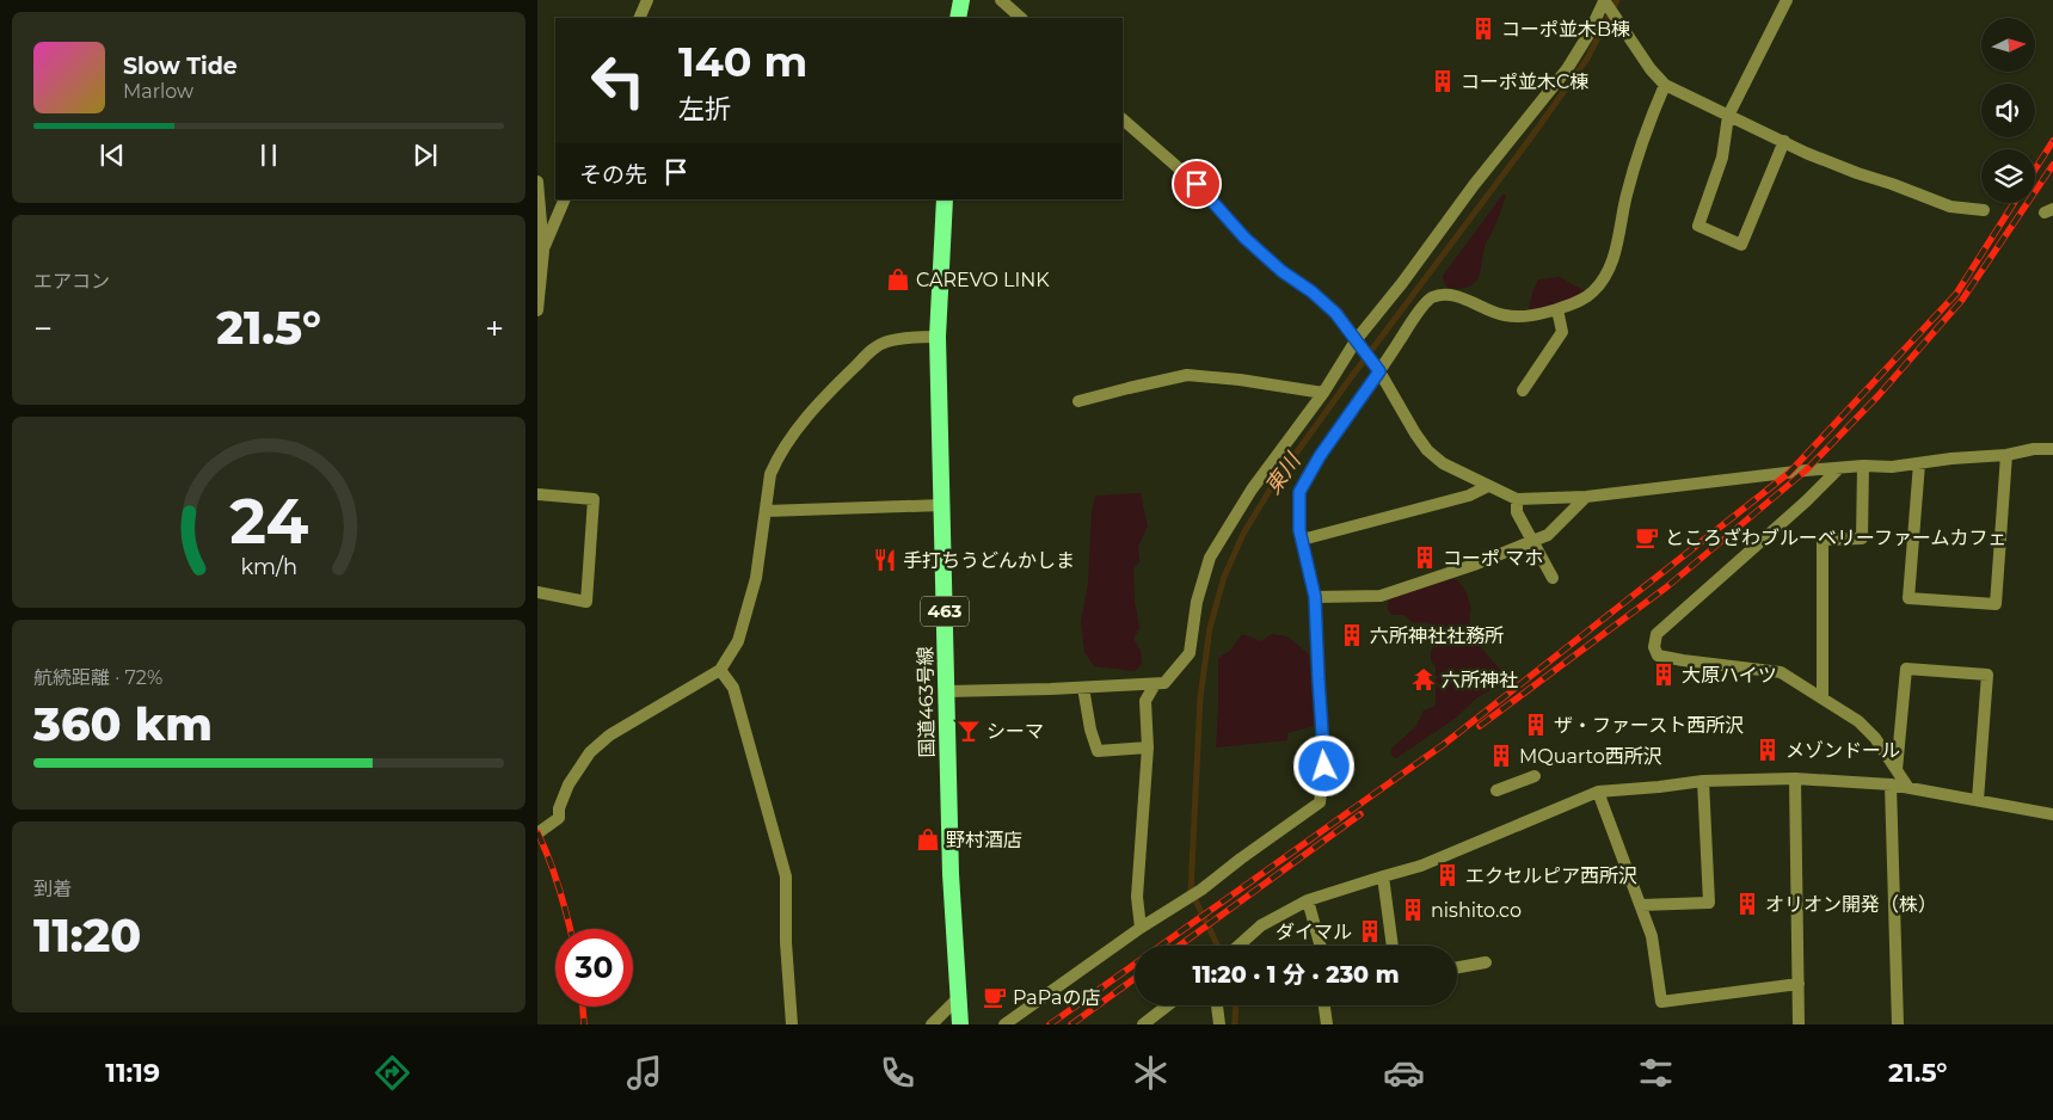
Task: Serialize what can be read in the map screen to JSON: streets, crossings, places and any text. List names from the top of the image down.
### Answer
{
  "streets": {
    "highway": ["463", "国道463号線"]
  },
  "water": ["東川"],
  "places": {
    "building": [
      "コーポ並木B棟",
      "コーポ並木C棟",
      "コーポ マホ",
      "六所神社社務所",
      "大原ハイツ",
      "ザ・ファースト西所沢",
      "メゾンドール",
      "MQuarto西所沢",
      "エクセルピア西所沢",
      "オリオン開発（株）",
      "nishito.co",
      "ダイマル"
    ],
    "shop": ["CAREVO LINK", "野村酒店"],
    "cafe": ["ところざわブルーベリーファームカフェ", "PaPaの店"],
    "restaurant": ["手打ちうどんかしま"],
    "temple": ["六所神社"],
    "bar": ["シーマ"]
  },
  "north": "right",
  "page": {
    "turn": ["140 m", "左折"],
    "song": ["Slow Tide", "Marlow"],
    "then": "その先",
    "tile": [
      "エアコン",
      ["航続距離 · 72%", "360 km"],
      ["到着", "11:20"]
    ],
    "heat": ["−", "21.5°", "+"],
    "limit": "30",
    "trip": "11:20 · 1 分 · 230 m",
    "tabs": ["11:19", "21.5°"],
    "gauge": ["24", "km/h"]
  }
}
